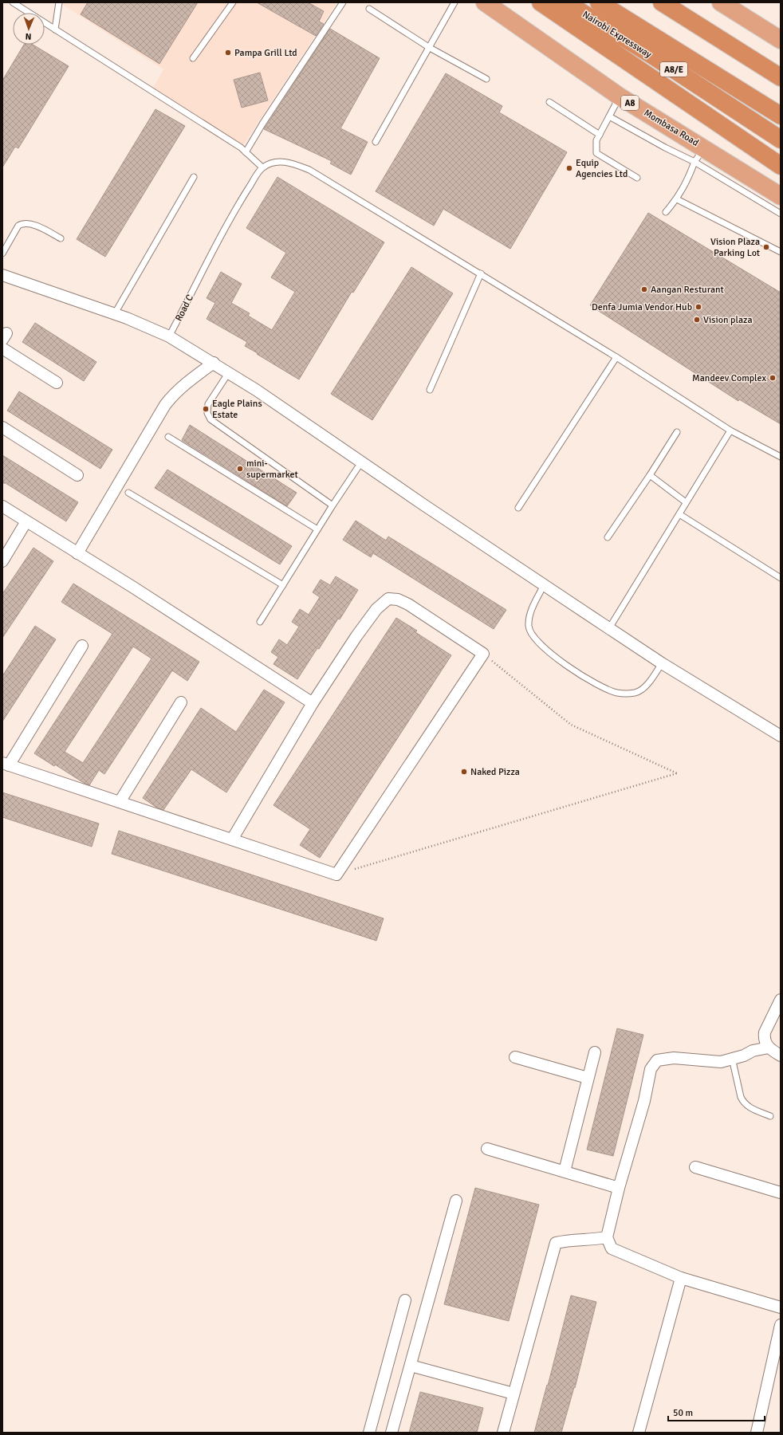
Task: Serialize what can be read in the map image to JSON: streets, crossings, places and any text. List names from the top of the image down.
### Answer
{
  "streets": {
    "highway": [
      "Nairobi Expressway",
      "A8/E",
      "A8",
      "Mombasa Road"
    ],
    "lane": ["Road C"]
  },
  "places": [
    "Pampa Grill Ltd",
    "Equip Agencies Ltd",
    "Vision Plaza Parking Lot",
    "Aangan Resturant",
    "Denfa Jumia Vendor Hub",
    "Vision plaza",
    "Mandeev Complex",
    "Eagle Plains Estate",
    "mini- supermarket",
    "Naked Pizza"
  ],
  "scale_bar": "50 m",
  "north": "bottom"
}
